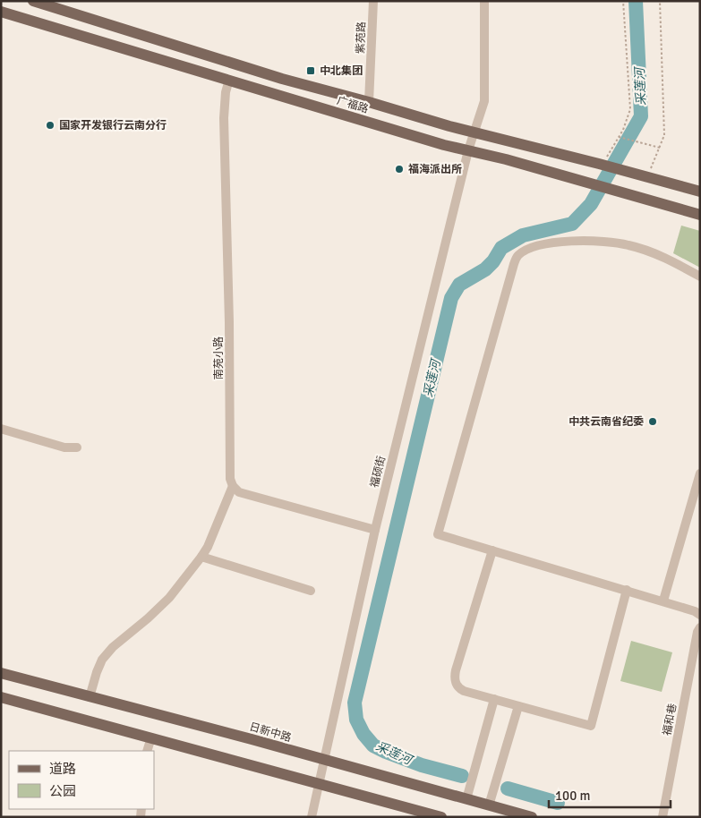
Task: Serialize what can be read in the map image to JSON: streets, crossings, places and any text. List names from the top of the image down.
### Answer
{
  "streets": {
    "main road": ["广福路", "日新中路"],
    "street": [
      "紫苑路",
      "南苑小路",
      "福硕街",
      "福和巷"
    ]
  },
  "crossings": [
    ["紫苑路", "广福路"],
    ["广福路", "南苑小路"],
    ["广福路", "福硕街"],
    ["福硕街", "日新中路"]
  ],
  "water": ["采莲河"],
  "places": {
    "transit": ["中北集团"],
    "other": ["国家开发银行云南分行", "福海派出所", "中共云南省纪委"]
  },
  "legend": ["道路", "公园"],
  "scale_bar": "100 m"
}
